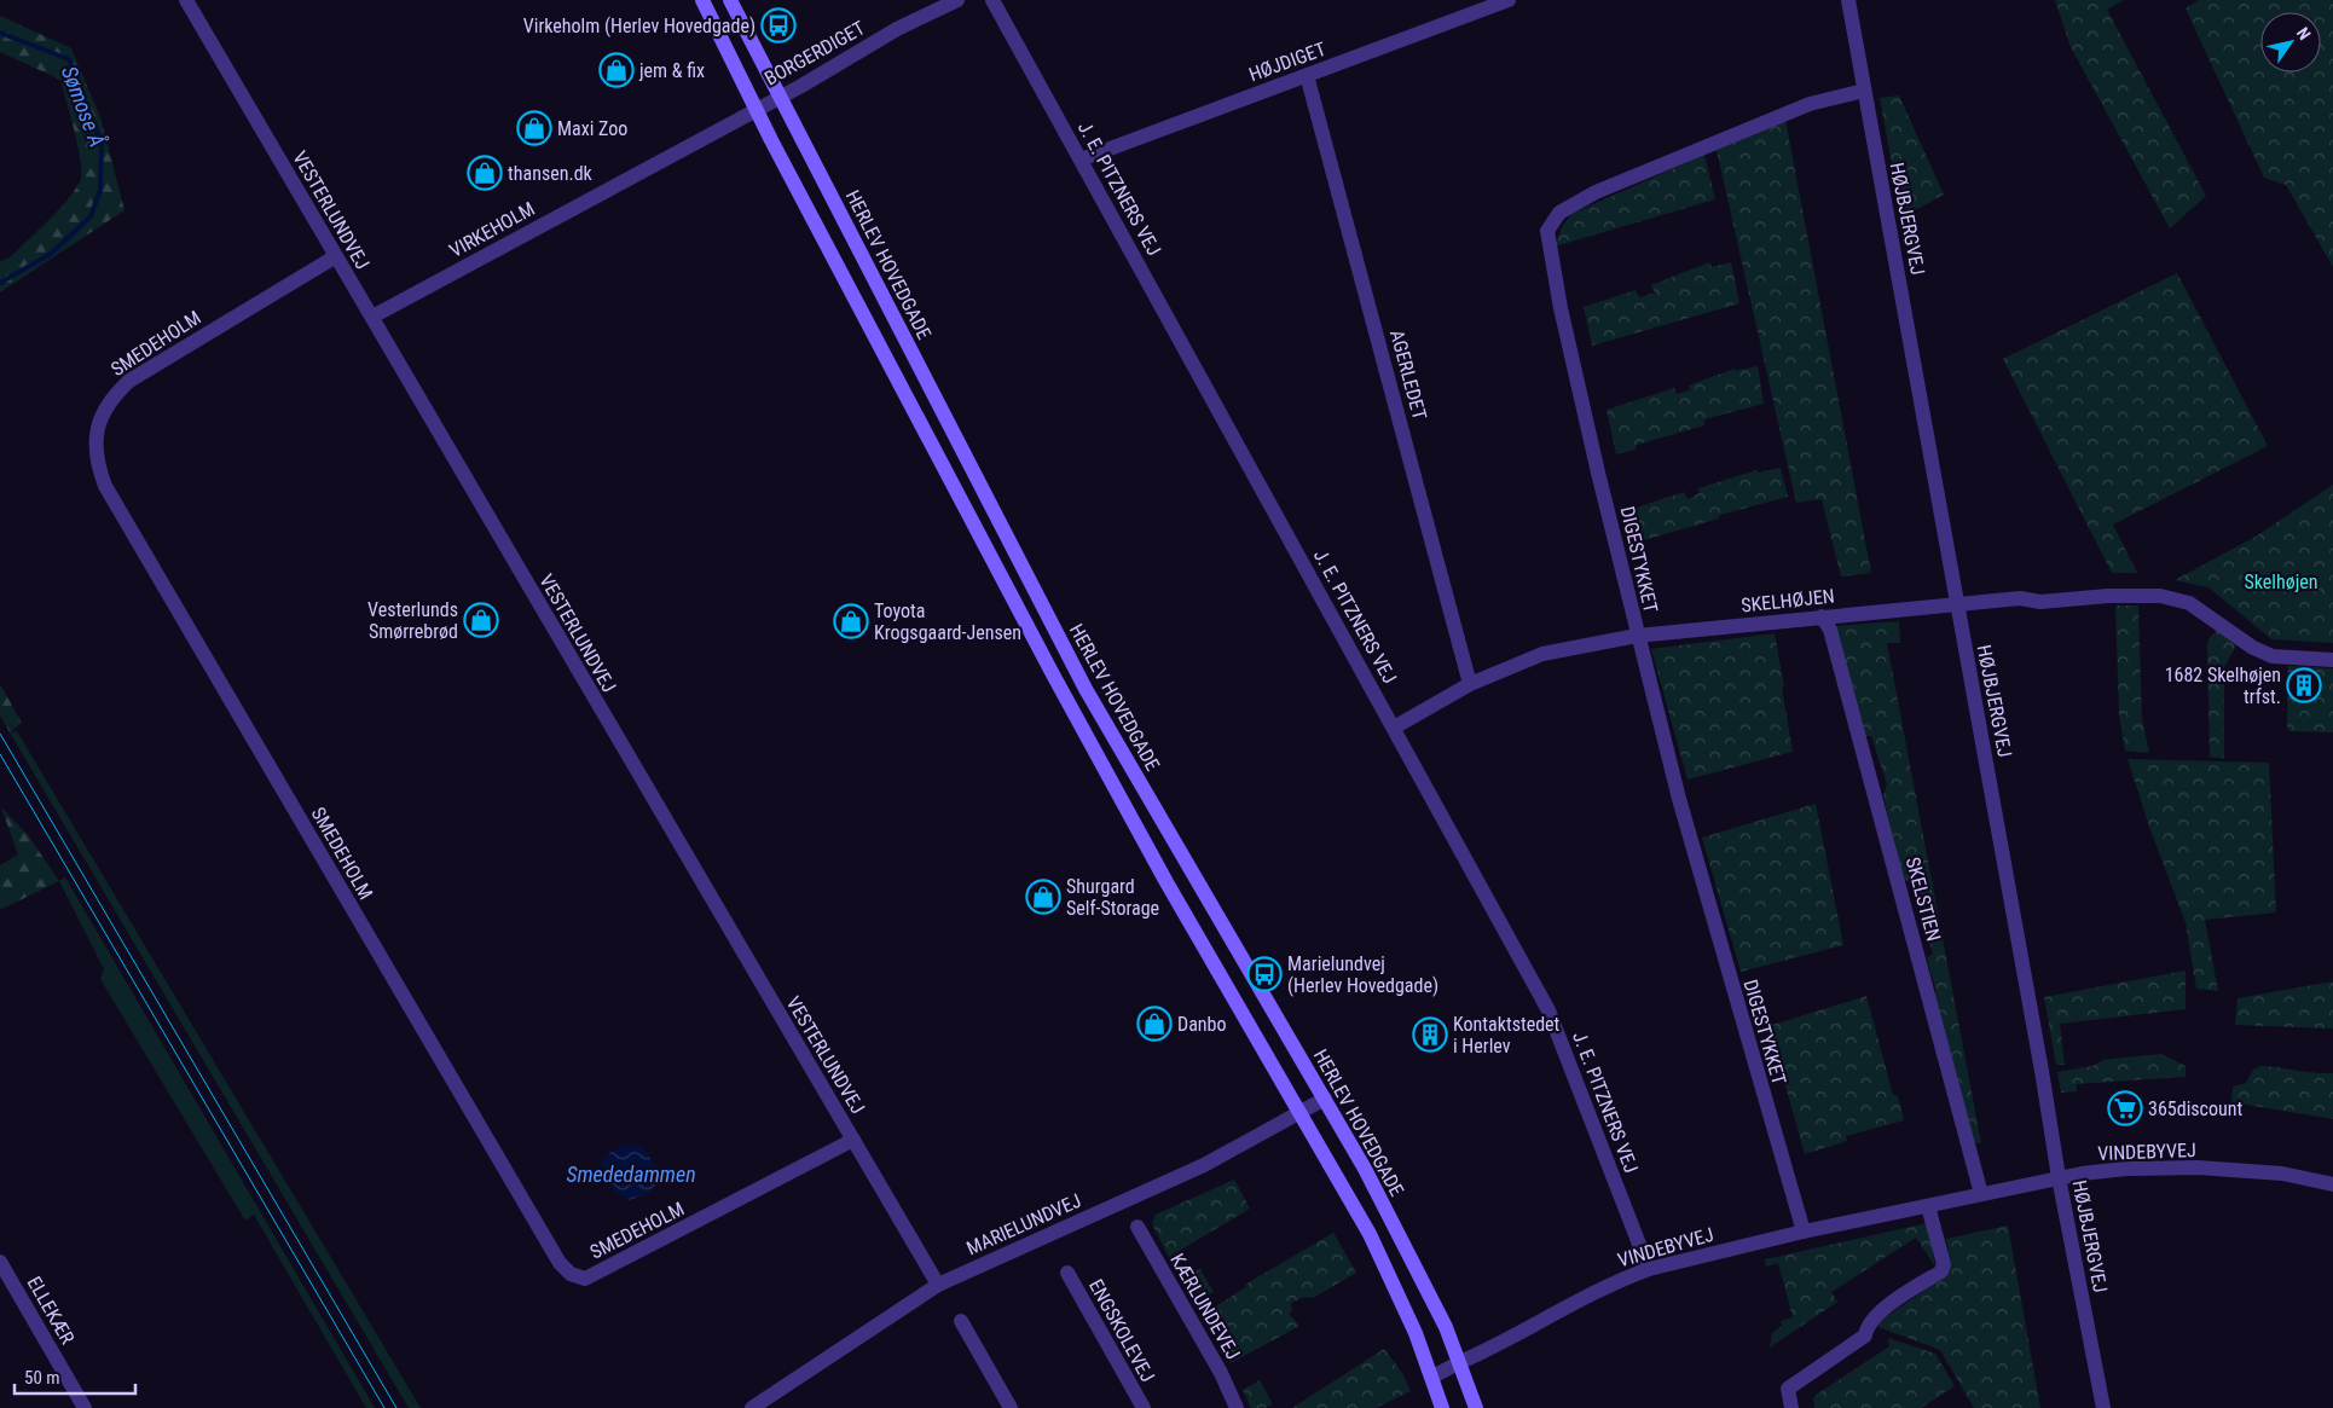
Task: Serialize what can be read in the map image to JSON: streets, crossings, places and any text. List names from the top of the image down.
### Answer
{
  "streets": {
    "main road": ["HERLEV HOVEDGADE"],
    "street": [
      "BORGERDIGET",
      "HØJDIGET",
      "J. E. PITZNERS VEJ",
      "VESTERLUNDVEJ",
      "HØJBJERGVEJ",
      "VIRKEHOLM",
      "SMEDEHOLM",
      "AGERLEDET",
      "DIGESTYKKET",
      "SKELHØJEN",
      "SKELSTIEN",
      "VINDEBYVEJ",
      "MARIELUNDVEJ",
      "KÆRLUNDEVEJ",
      "ELLEKÆR",
      "ENGSKOLEVEJ"
    ]
  },
  "crossings": [
    ["BORGERDIGET", "VIRKEHOLM"],
    ["BORGERDIGET", "HERLEV HOVEDGADE"],
    ["HØJDIGET", "J. E. PITZNERS VEJ"],
    ["HØJDIGET", "AGERLEDET"],
    ["J. E. PITZNERS VEJ", "SKELHØJEN"],
    ["J. E. PITZNERS VEJ", "VINDEBYVEJ"],
    ["VESTERLUNDVEJ", "VIRKEHOLM"],
    ["VESTERLUNDVEJ", "SMEDEHOLM"],
    ["VESTERLUNDVEJ", "MARIELUNDVEJ"],
    ["HØJBJERGVEJ", "DIGESTYKKET"],
    ["HØJBJERGVEJ", "SKELHØJEN"],
    ["HØJBJERGVEJ", "VINDEBYVEJ"],
    ["HERLEV HOVEDGADE", "VINDEBYVEJ"],
    ["HERLEV HOVEDGADE", "MARIELUNDVEJ"],
    ["AGERLEDET", "SKELHØJEN"],
    ["DIGESTYKKET", "SKELHØJEN"],
    ["DIGESTYKKET", "VINDEBYVEJ"],
    ["SKELHØJEN", "SKELSTIEN"],
    ["SKELSTIEN", "VINDEBYVEJ"]
  ],
  "water": ["Sømose Å", "Smededammen"],
  "parks": ["Skelhøjen"],
  "places": {
    "bus stop": ["Virkeholm (Herlev Hovedgade)", "Marielundvej (Herlev Hovedgade)"],
    "shop": [
      "jem & fix",
      "Maxi Zoo",
      "thansen.dk",
      "Vesterlunds Smørrebrød",
      "Toyota Krogsgaard-Jensen",
      "Shurgard Self-Storage",
      "Danbo"
    ],
    "building": ["1682 Skelhøjen trfst.", "Kontaktstedet i Herlev"],
    "supermarket": ["365discount"]
  },
  "scale_bar": "50 m",
  "north": "top right"
}
